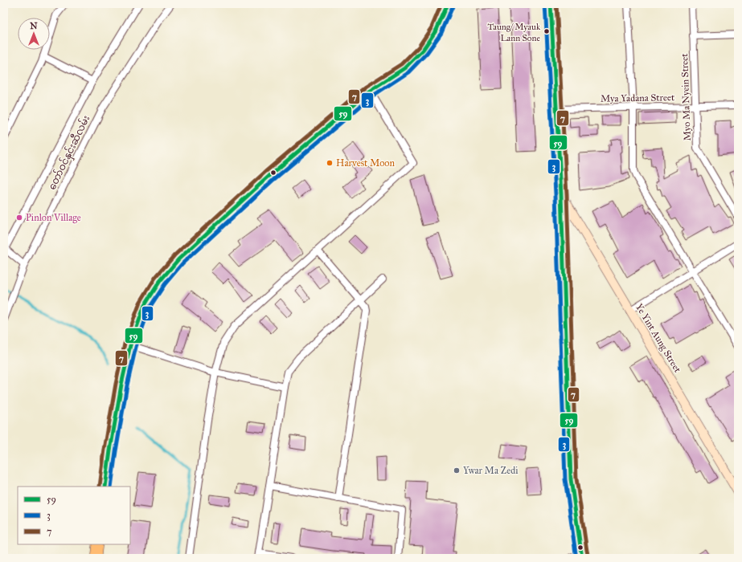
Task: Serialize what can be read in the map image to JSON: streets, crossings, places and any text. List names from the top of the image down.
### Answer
{
  "streets": {
    "main road": ["Ye Yint Aung Street"],
    "street": ["Myo Ma Nyein Street", "Mya Yadana Street", "တော်ဝင်နှင်းဆီလမ်း"]
  },
  "crossings": [
    ["Myo Ma Nyein Street", "Mya Yadana Street"]
  ],
  "places": [
    "Taung/ Myauk Lann Sone",
    "Harvest Moon",
    "Pinlon Village",
    "Ywar Ma Zedi"
  ],
  "lines": ["transit line 59", "transit line 3", "transit line 7"],
  "legend": ["59", "3", "7"],
  "north": "top"
}
